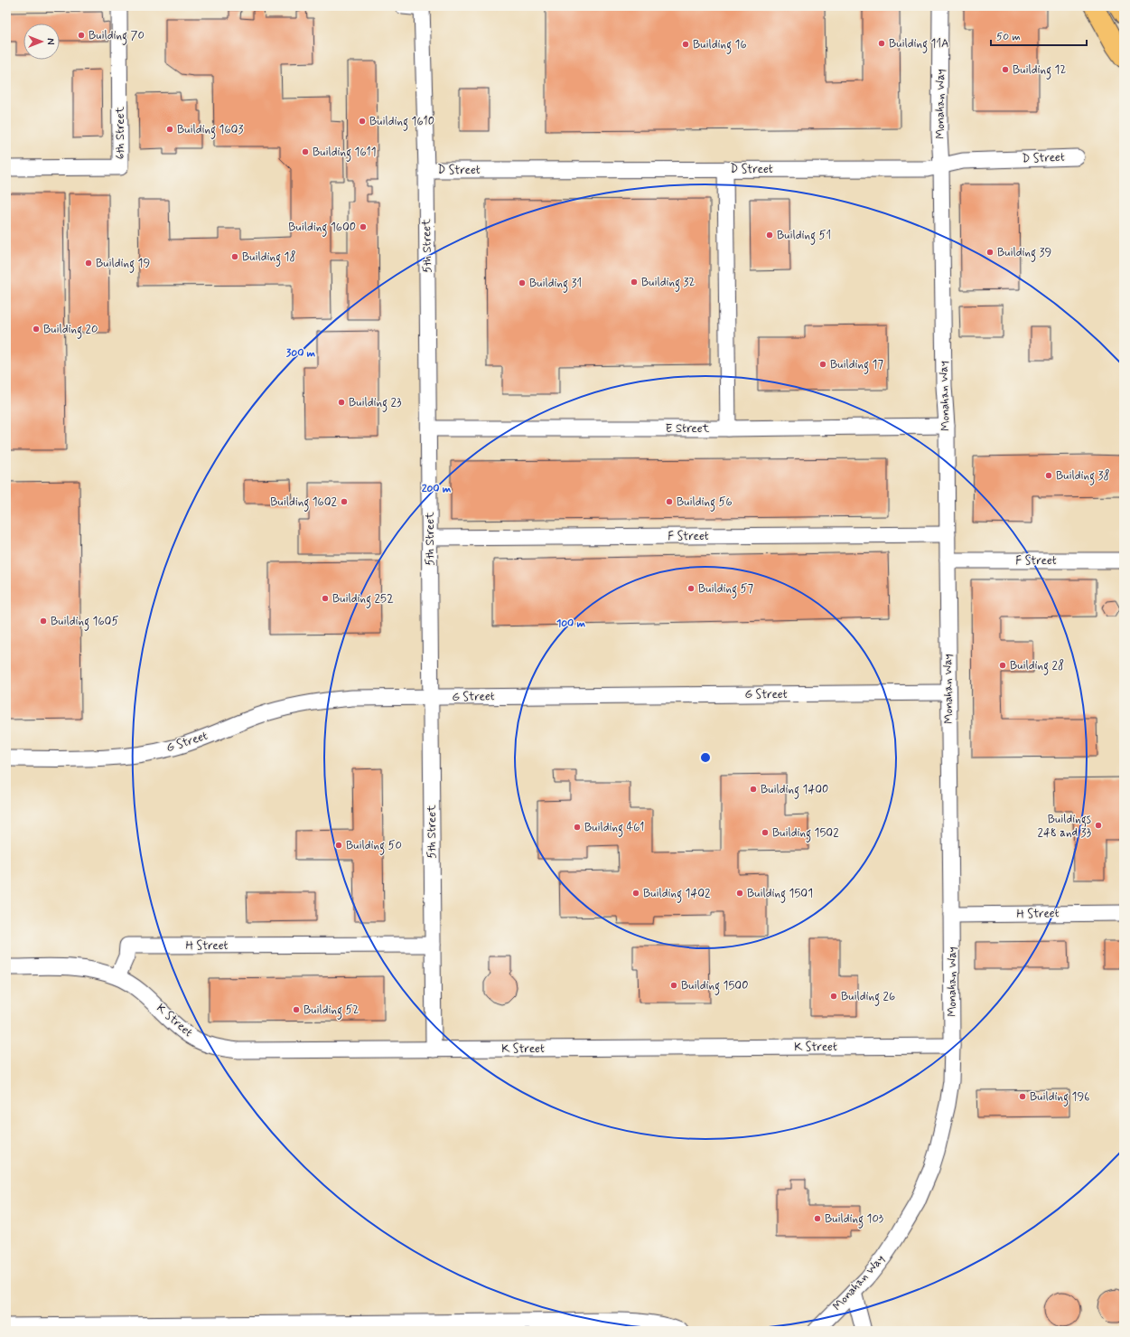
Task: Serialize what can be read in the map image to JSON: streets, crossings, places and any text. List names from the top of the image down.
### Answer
{
  "streets": {
    "street": [
      "Monahan Way",
      "6th Street",
      "D Street",
      "5th Street",
      "E Street",
      "F Street",
      "G Street",
      "H Street",
      "K Street"
    ]
  },
  "crossings": [
    ["Monahan Way", "D Street"],
    ["Monahan Way", "E Street"],
    ["Monahan Way", "F Street"],
    ["Monahan Way", "G Street"],
    ["Monahan Way", "H Street"],
    ["Monahan Way", "K Street"],
    ["D Street", "5th Street"],
    ["5th Street", "E Street"],
    ["5th Street", "F Street"],
    ["5th Street", "G Street"],
    ["5th Street", "H Street"],
    ["5th Street", "K Street"],
    ["H Street", "K Street"]
  ],
  "places": [
    "Building 70",
    "Building 11A",
    "Building 16",
    "Building 12",
    "Building 1610",
    "Building 1603",
    "Building 1611",
    "Building 1600",
    "Building 51",
    "Building 39",
    "Building 18",
    "Building 19",
    "Building 32",
    "Building 31",
    "Building 20",
    "Building 17",
    "Building 23",
    "Building 38",
    "Building 1602",
    "Building 56",
    "Building 57",
    "Building 252",
    "Building 1605",
    "Building 28",
    "Building 1400",
    "Buildings 248 and 33",
    "Building 461",
    "Building 1502",
    "Building 50",
    "Building 1402",
    "Building 1501",
    "Building 1500",
    "Building 26",
    "Building 52",
    "Building 196",
    "Building 103"
  ],
  "scale_bar": "50 m",
  "north": "right",
  "rings": ["300 m", "200 m", "100 m"]
}
